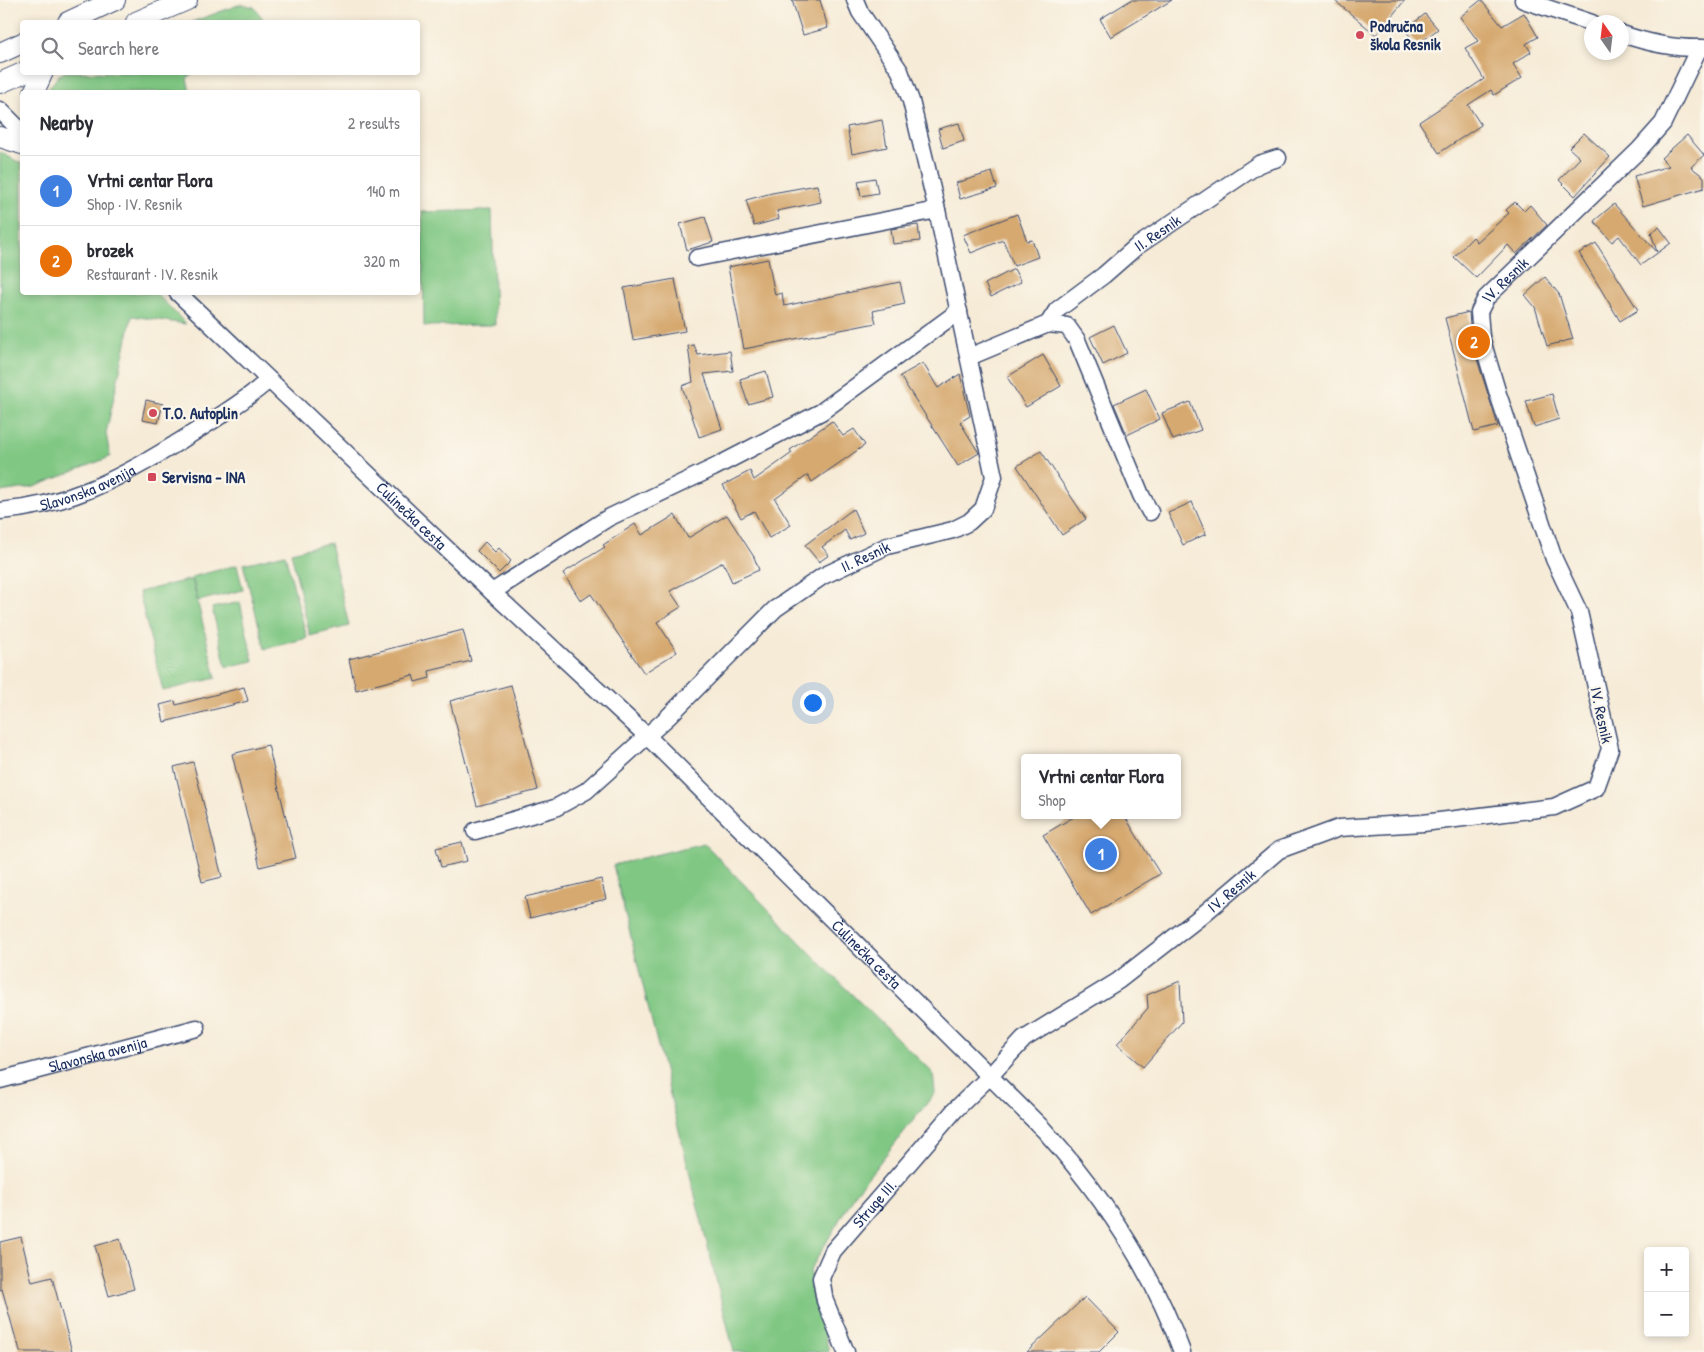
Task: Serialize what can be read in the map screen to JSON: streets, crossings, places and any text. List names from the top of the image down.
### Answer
{
  "streets": {
    "street": [
      "II. Resnik",
      "IV. Resnik",
      "Slavonska avenija",
      "Čulinečka cesta",
      "Struge III."
    ]
  },
  "crossings": [
    ["II. Resnik", "Čulinečka cesta"],
    ["IV. Resnik", "Čulinečka cesta"],
    ["IV. Resnik", "Struge III."],
    ["Slavonska avenija", "Čulinečka cesta"],
    ["Čulinečka cesta", "Struge III."]
  ],
  "places": {
    "other": ["Područna škola Resnik", "T.O. Autoplin"],
    "transit": ["Servisna - INA"]
  },
  "north": "top",
  "page": {
    "search": "Search here",
    "heading": ["Nearby", "2 results"],
    "list": [
      {
        "mark": "1",
        "name": "Vrtni centar Flora",
        "note": "Shop · IV. Resnik",
        "value": "140 m"
      },
      {
        "mark": "2",
        "name": "brozek",
        "note": "Restaurant · IV. Resnik",
        "value": "320 m"
      }
    ],
    "pins": ["2", "1"],
    "popup": ["Vrtni centar Flora", "Shop"],
    "map_buttons": ["+", "−"]
  }
}
